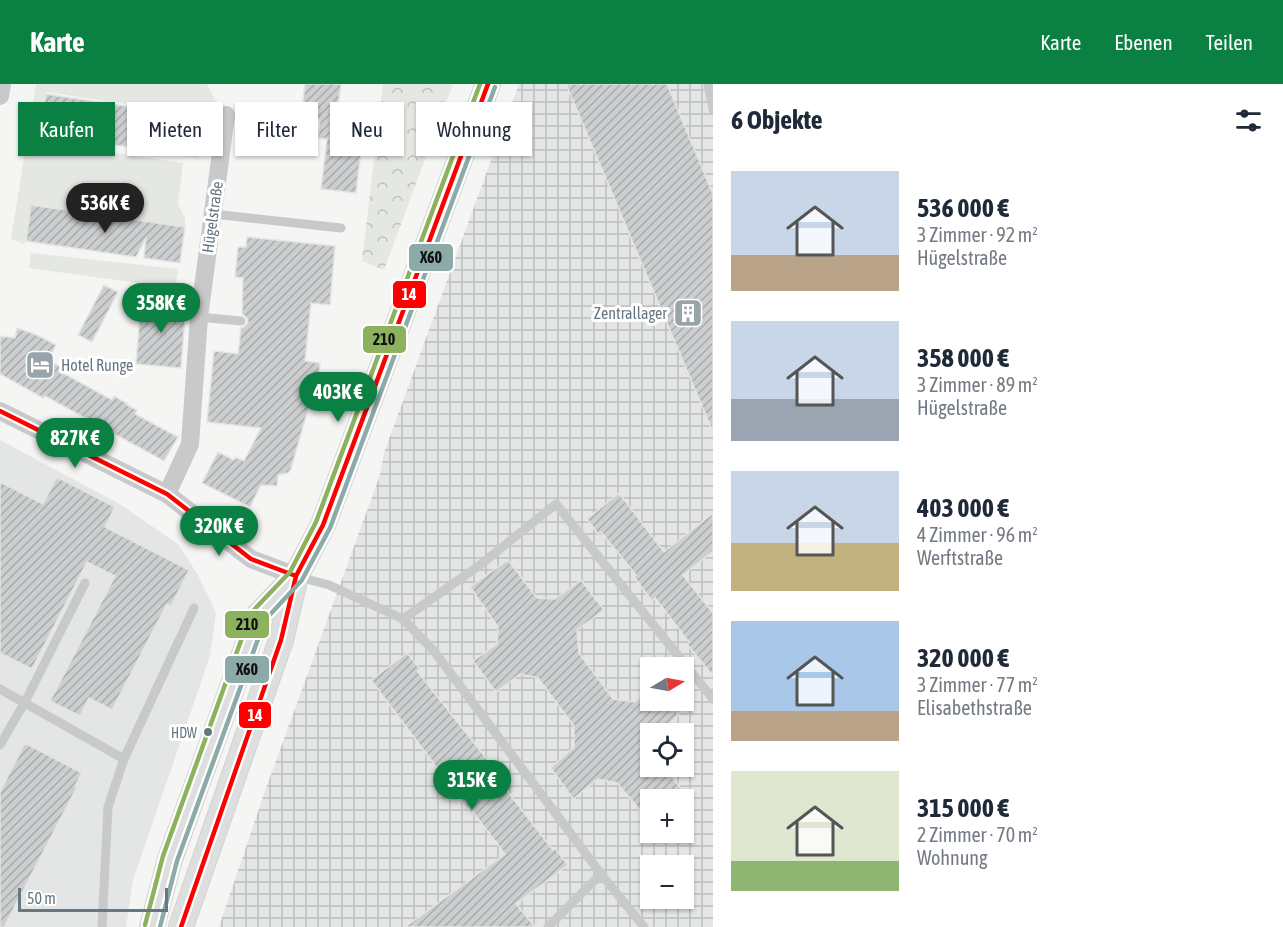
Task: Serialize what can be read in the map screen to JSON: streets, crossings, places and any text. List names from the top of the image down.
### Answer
{
  "streets": {
    "street": ["Hügelstraße"]
  },
  "places": {
    "building": ["Zentrallager"],
    "hotel": ["Hotel Runge"],
    "other": ["HDW"]
  },
  "lines": ["transit line 14", "transit line 210", "transit line X60"],
  "scale_bar": "50 m",
  "north": "right",
  "page": {
    "header": "Karte",
    "nav": ["Karte", "Ebenen", "Teilen"],
    "heading": "6 Objekte",
    "chip": [
      "Kaufen",
      "Mieten",
      "Filter",
      "Neu",
      "Wohnung"
    ],
    "list": [
      {
        "name": "536 000 €",
        "note": "3 Zimmer · 92 m² · Hügelstraße"
      },
      {
        "name": "358 000 €",
        "note": "3 Zimmer · 89 m² · Hügelstraße"
      },
      {
        "name": "403 000 €",
        "note": "4 Zimmer · 96 m² · Werftstraße"
      },
      {
        "name": "320 000 €",
        "note": "3 Zimmer · 77 m² · Elisabethstraße"
      },
      {
        "name": "315 000 €",
        "note": "2 Zimmer · 70 m² · Wohnung"
      }
    ],
    "price": [
      "536K €",
      "358K €",
      "403K €",
      "827K €",
      "320K €",
      "315K €"
    ],
    "map_buttons": ["+", "−"],
    "scale": "50 m"
  }
}
